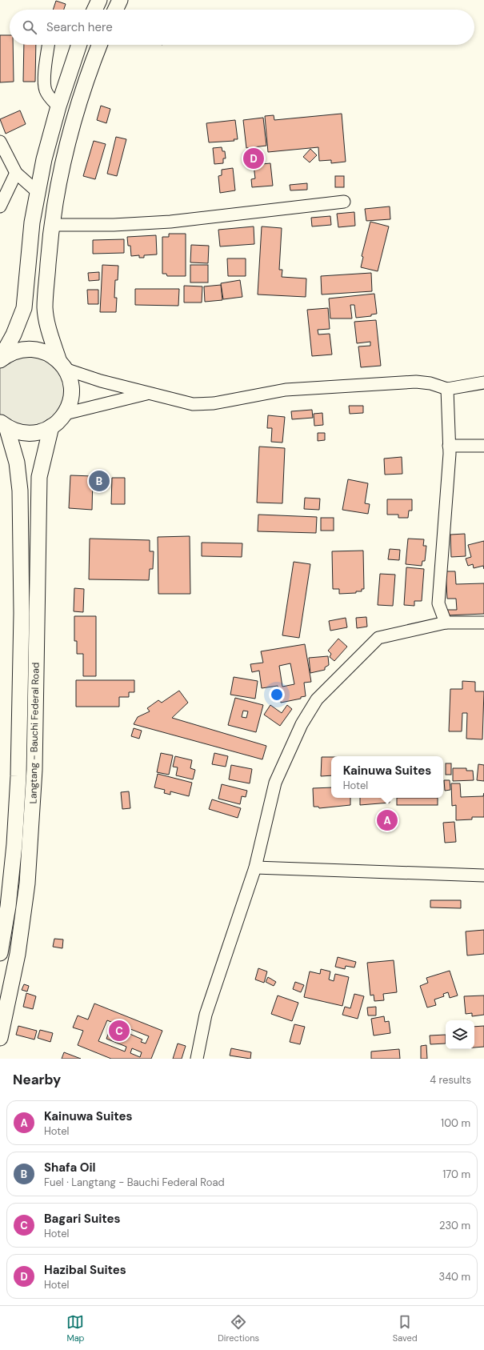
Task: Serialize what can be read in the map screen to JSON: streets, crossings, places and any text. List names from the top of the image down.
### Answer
{
  "streets": {
    "main road": ["Langtang - Bauchi Federal Road"]
  },
  "page": {
    "search": "Search here",
    "pins": [
      "D",
      "B",
      "A",
      "C"
    ],
    "popup": ["Kainuwa Suites", "Hotel"],
    "heading": ["Nearby", "4 results"],
    "list": [
      {
        "mark": "A",
        "name": "Kainuwa Suites",
        "note": "Hotel",
        "value": "100 m"
      },
      {
        "mark": "B",
        "name": "Shafa Oil",
        "note": "Fuel · Langtang - Bauchi Federal Road",
        "value": "170 m"
      },
      {
        "mark": "C",
        "name": "Bagari Suites",
        "note": "Hotel",
        "value": "230 m"
      },
      {
        "mark": "D",
        "name": "Hazibal Suites",
        "note": "Hotel",
        "value": "340 m"
      }
    ],
    "nav": ["Map", "Directions", "Saved"]
  }
}
